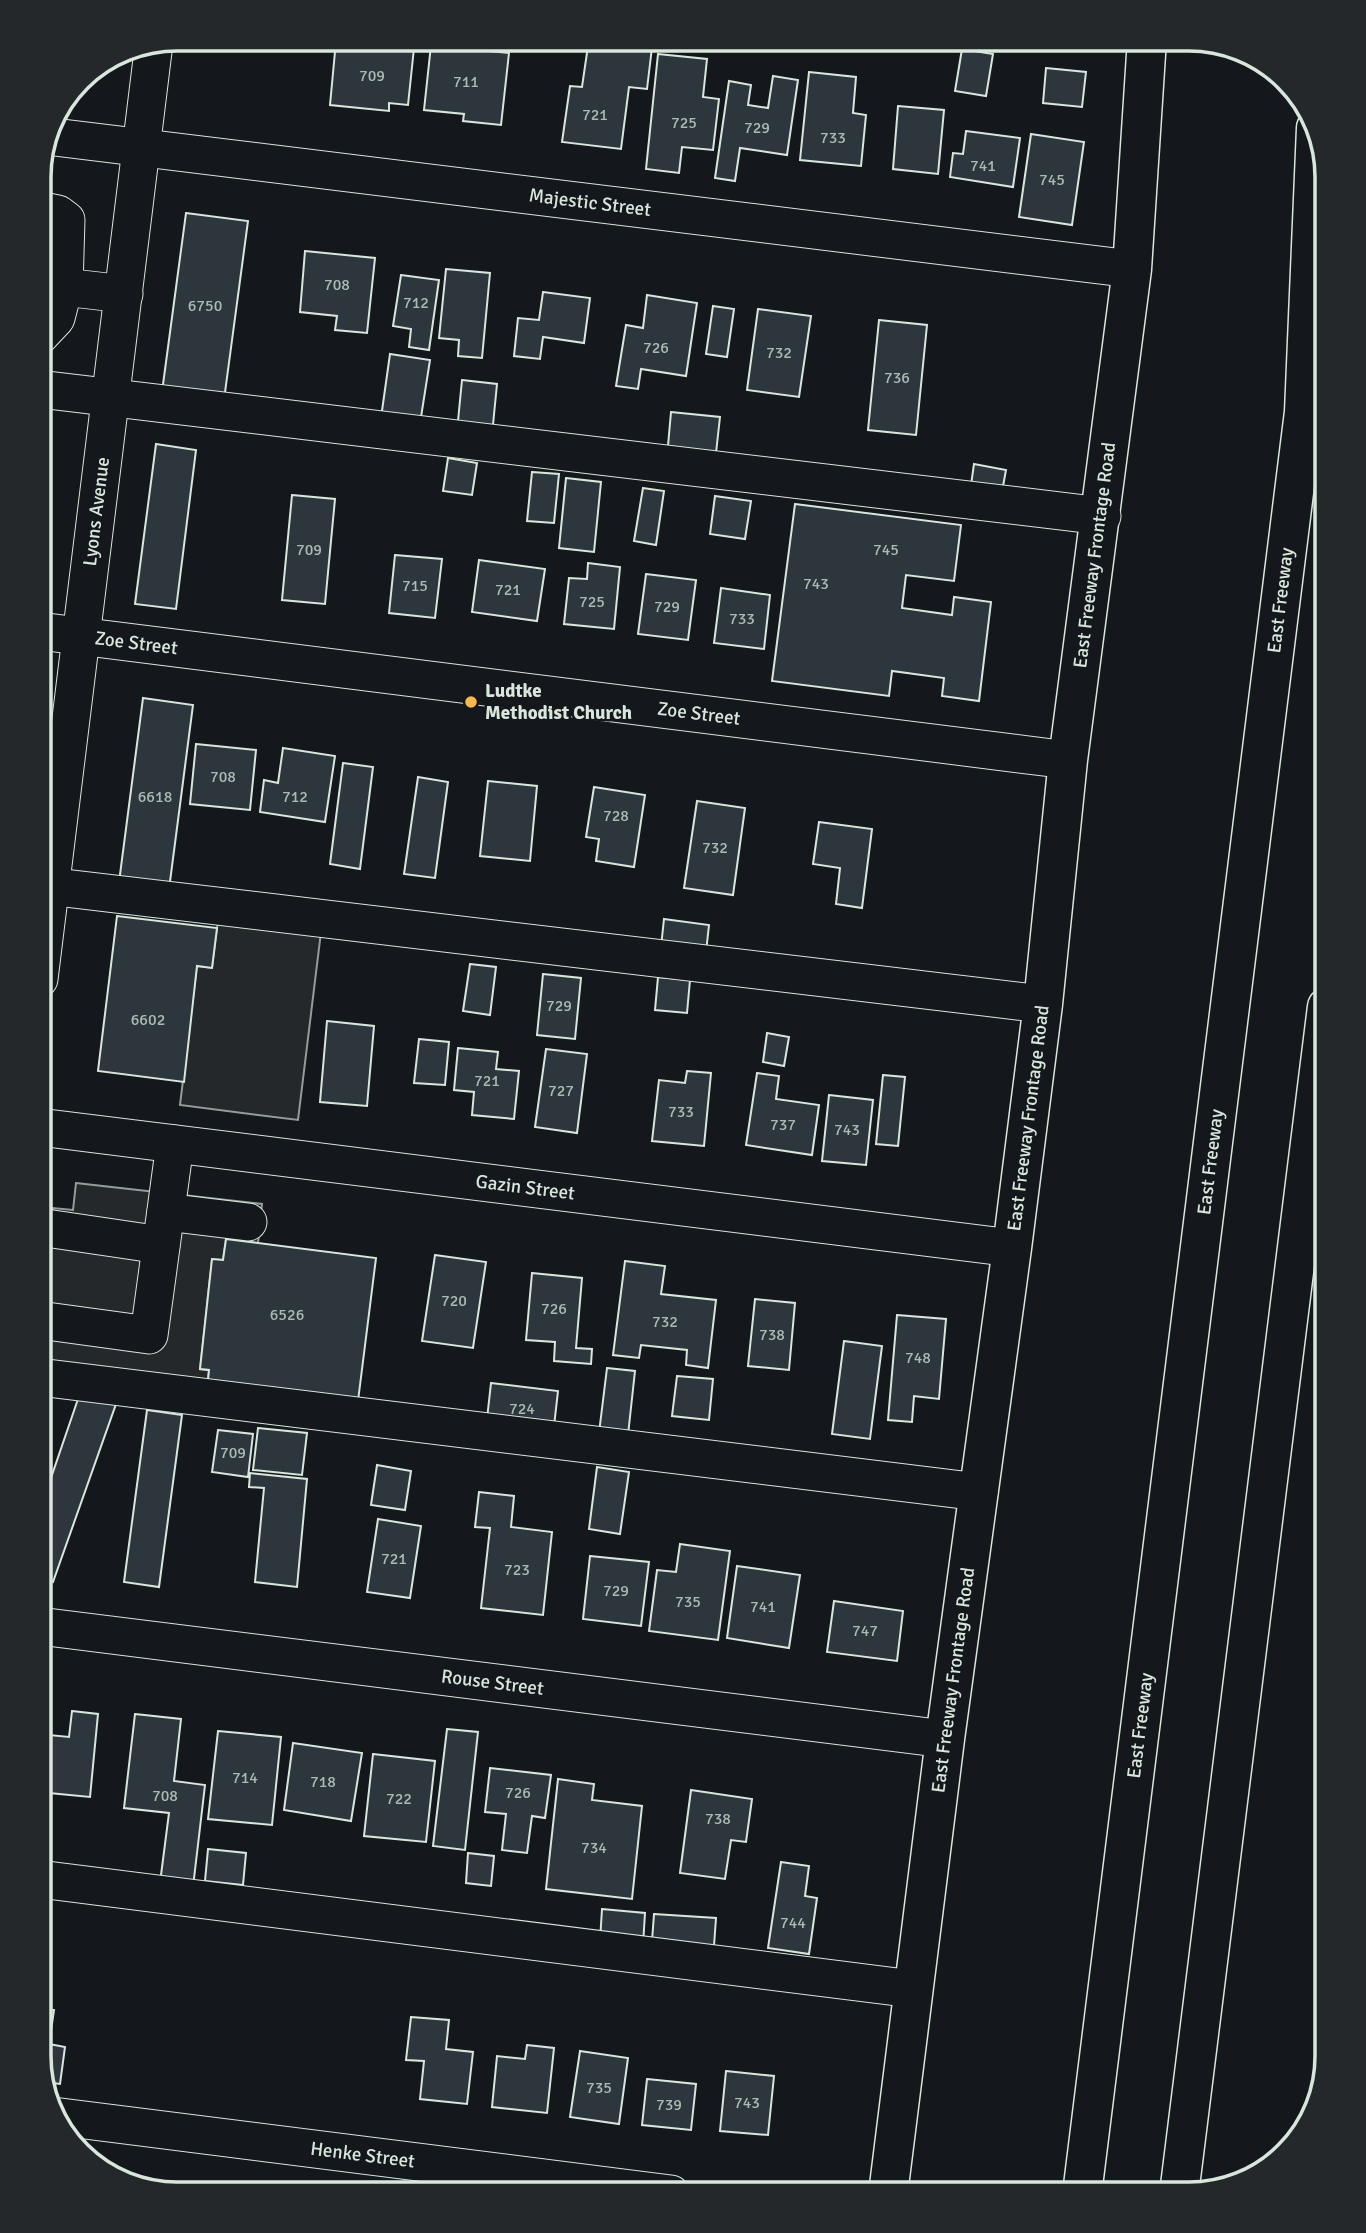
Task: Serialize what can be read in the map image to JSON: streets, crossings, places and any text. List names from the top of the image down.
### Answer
{
  "streets": {
    "main road": ["East Freeway Frontage Road", "East Freeway"],
    "street": [
      "Majestic Street",
      "Lyons Avenue",
      "Zoe Street",
      "Gazin Street",
      "Rouse Street",
      "Henke Street"
    ]
  },
  "crossings": [
    ["Majestic Street", "Lyons Avenue"],
    ["Majestic Street", "East Freeway Frontage Road"],
    ["Lyons Avenue", "Zoe Street"],
    ["East Freeway Frontage Road", "Zoe Street"],
    ["East Freeway Frontage Road", "Gazin Street"],
    ["East Freeway Frontage Road", "Rouse Street"]
  ],
  "places": ["Ludtke Methodist Church"],
  "house_numbers": [
    "709",
    "711",
    "721",
    "725",
    "729",
    "733",
    "741",
    "745",
    "708",
    "712",
    "6750",
    "726",
    "732",
    "736",
    "709",
    "745",
    "743",
    "715",
    "721",
    "725",
    "729",
    "733",
    "708",
    "6618",
    "712",
    "728",
    "732",
    "729",
    "6602",
    "721",
    "727",
    "733",
    "737",
    "743",
    "720",
    "726",
    "6526",
    "732",
    "738",
    "748",
    "724",
    "709",
    "721",
    "723",
    "729",
    "735",
    "741",
    "747",
    "714",
    "718",
    "726",
    "708",
    "722",
    "738",
    "734",
    "744",
    "735",
    "743",
    "739"
  ]
}
